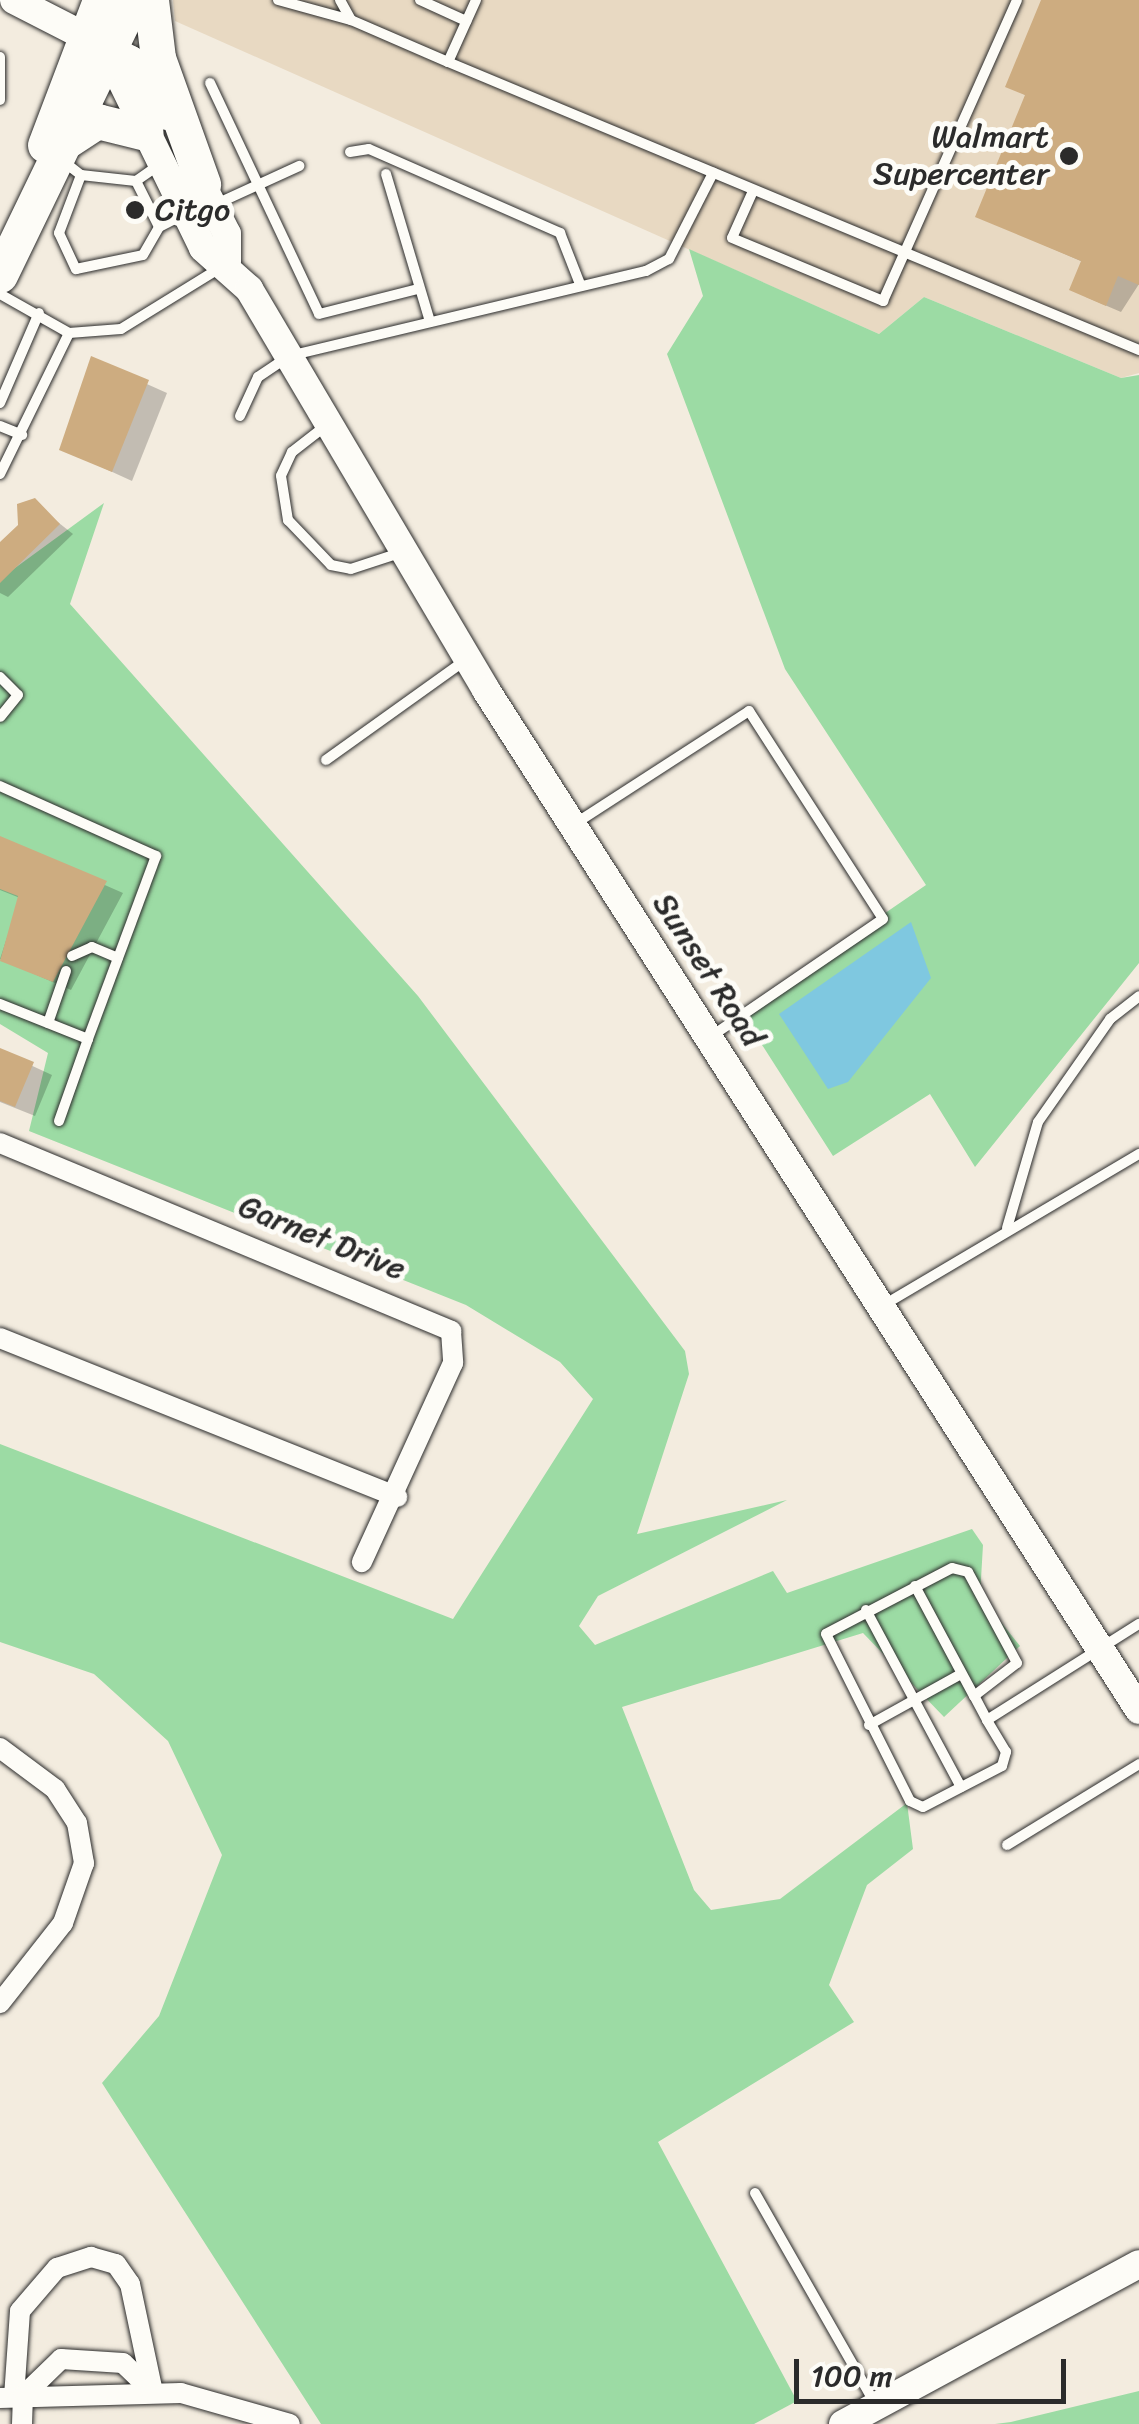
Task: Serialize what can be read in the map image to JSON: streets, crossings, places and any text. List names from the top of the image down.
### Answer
{
  "streets": {
    "street": ["Sunset Road", "Garnet Drive"]
  },
  "places": ["Walmart Supercenter", "Citgo"],
  "scale_bar": "100 m"
}
